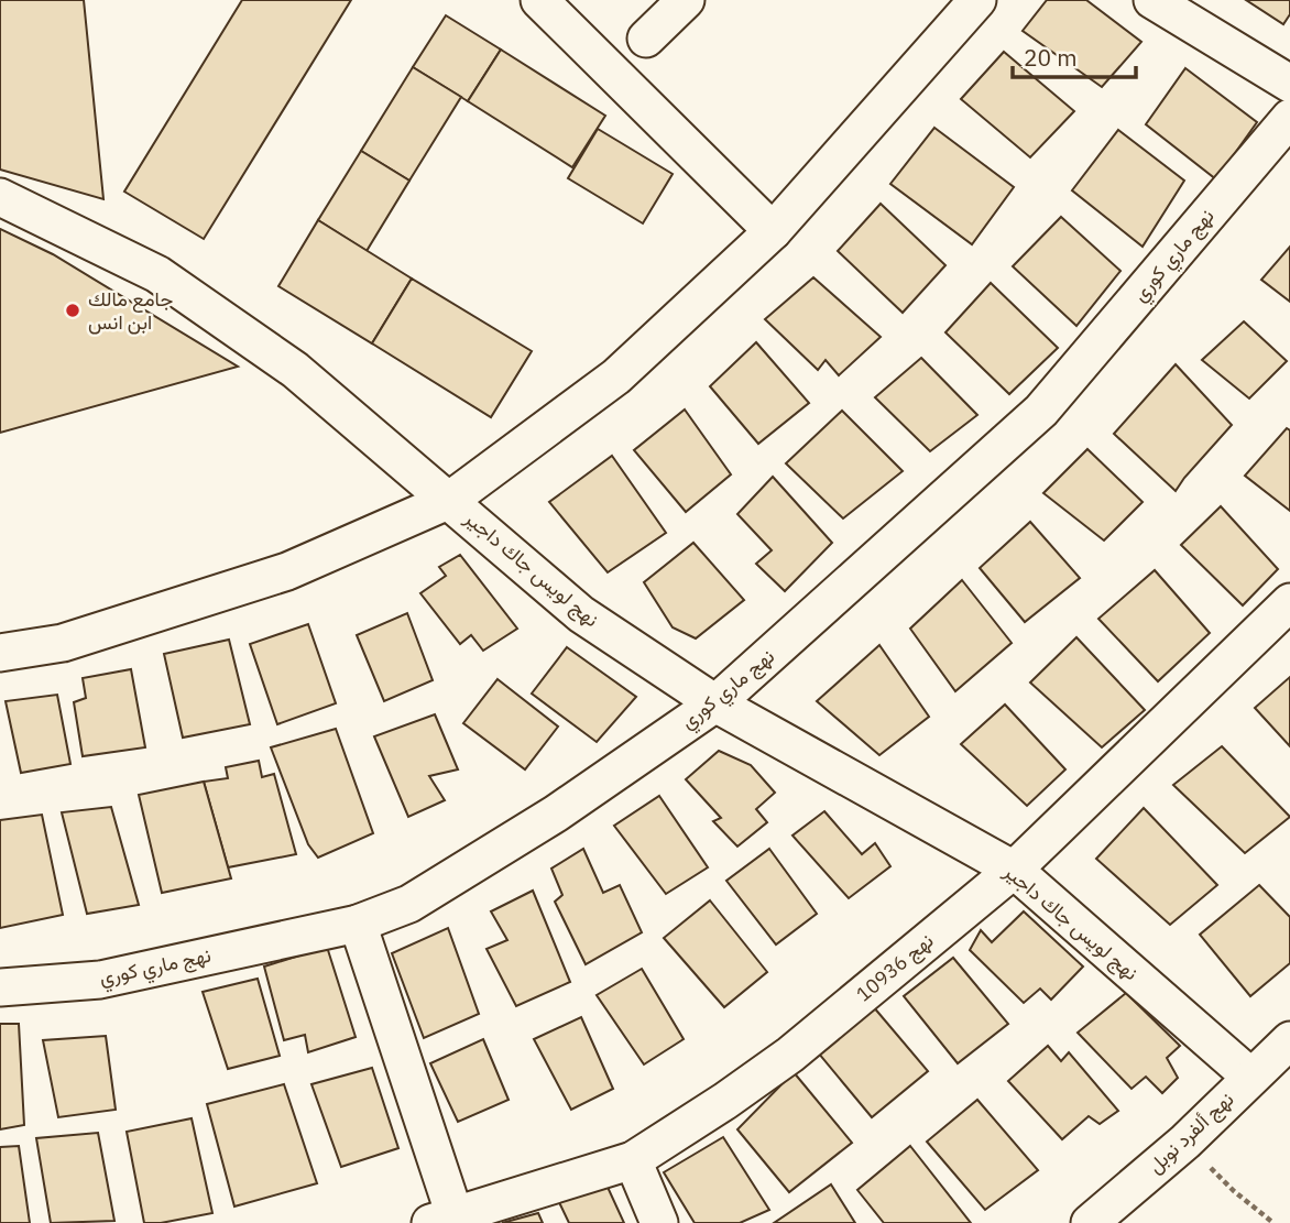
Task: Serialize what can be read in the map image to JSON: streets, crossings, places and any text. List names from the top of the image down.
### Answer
{
  "streets": {
    "street": [
      "نهج ماري كوري",
      "نهج لويس جاك داجير",
      "نهج 10936",
      "نهج ألفرد نوبل"
    ]
  },
  "crossings": [
    ["نهج ماري كوري", "نهج لويس جاك داجير"],
    ["نهج لويس جاك داجير", "نهج 10936"],
    ["نهج لويس جاك داجير", "نهج ألفرد نوبل"]
  ],
  "places": ["جامع مالك ابن انس"],
  "scale_bar": "20 m"
}
